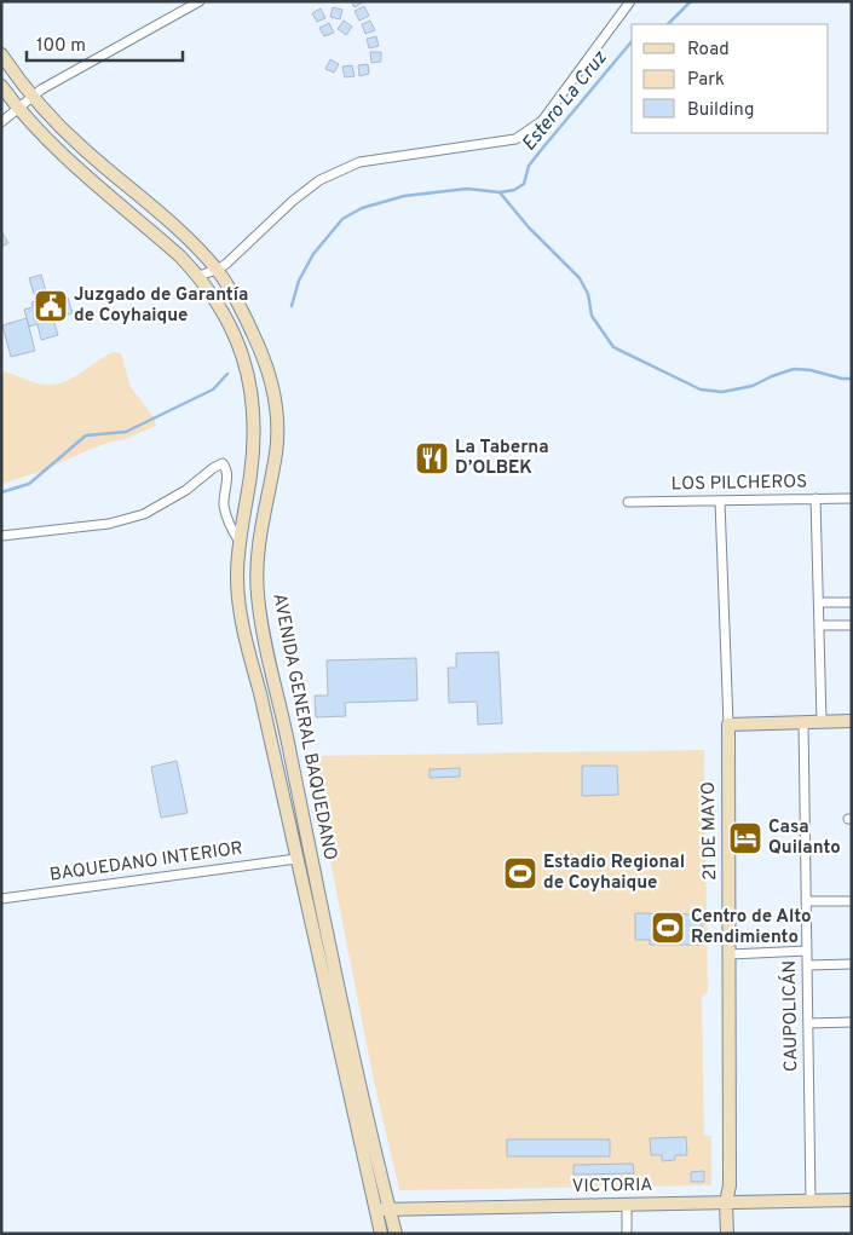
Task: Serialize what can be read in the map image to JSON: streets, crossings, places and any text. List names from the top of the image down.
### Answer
{
  "streets": {
    "main road": ["AVENIDA GENERAL BAQUEDANO", "21 DE MAYO", "VICTORIA"],
    "street": ["LOS PILCHEROS", "BAQUEDANO INTERIOR", "CAUPOLICÁN"]
  },
  "crossings": [
    ["LOS PILCHEROS", "21 DE MAYO"],
    ["AVENIDA GENERAL BAQUEDANO", "BAQUEDANO INTERIOR"],
    ["AVENIDA GENERAL BAQUEDANO", "VICTORIA"],
    ["21 DE MAYO", "VICTORIA"],
    ["CAUPOLICÁN", "VICTORIA"]
  ],
  "water": ["Estero La Cruz"],
  "places": {
    "public building": ["Juzgado de Garantía de Coyhaique"],
    "restaurant": ["La Taberna D’OLBEK"],
    "hotel": ["Casa Quilanto"],
    "sports": ["Estadio Regional de Coyhaique", "Centro de Alto Rendimiento"]
  },
  "legend": ["Road", "Park", "Building"],
  "scale_bar": "100 m"
}
